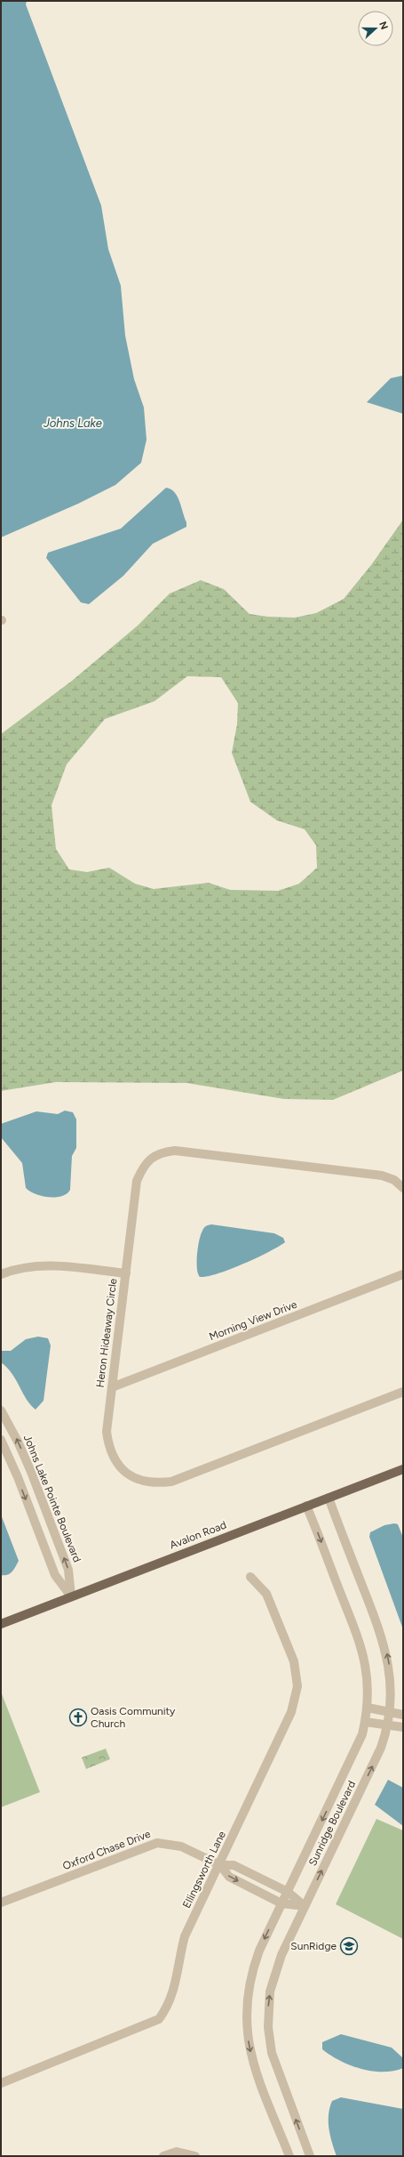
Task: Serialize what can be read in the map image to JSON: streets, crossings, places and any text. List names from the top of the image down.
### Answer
{
  "streets": {
    "main road": ["Avalon Road"],
    "street": [
      "Morning View Drive",
      "Heron Hideaway Circle",
      "Johns Lake Pointe Boulevard",
      "Sunridge Boulevard",
      "Oxford Chase Drive",
      "Ellingsworth Lane"
    ]
  },
  "crossings": [
    ["Morning View Drive", "Heron Hideaway Circle"],
    ["Johns Lake Pointe Boulevard", "Avalon Road"],
    ["Avalon Road", "Sunridge Boulevard"],
    ["Sunridge Boulevard", "Oxford Chase Drive"],
    ["Oxford Chase Drive", "Ellingsworth Lane"]
  ],
  "water": ["Johns Lake"],
  "places": {
    "church": ["Oasis Community Church"],
    "school or university": ["SunRidge"]
  },
  "north": "right"
}
